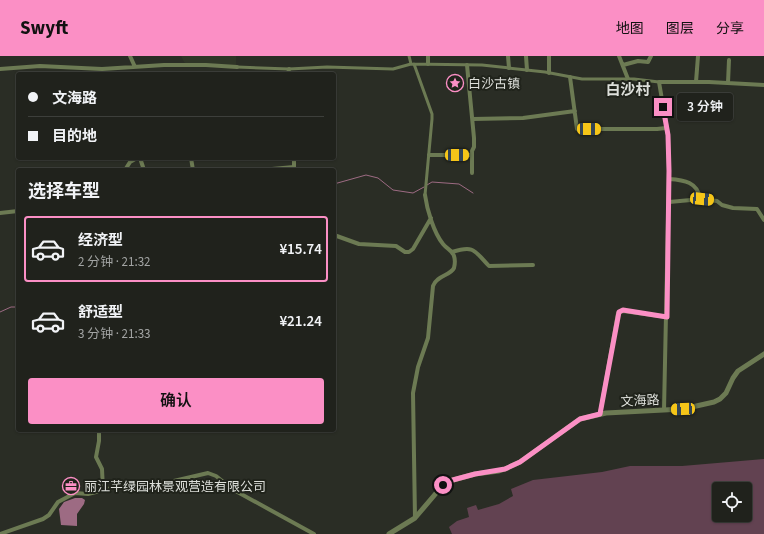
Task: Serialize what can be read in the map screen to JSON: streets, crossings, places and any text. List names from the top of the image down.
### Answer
{
  "streets": {
    "street": ["文海路"]
  },
  "districts": ["白沙村"],
  "places": {
    "place": ["白沙古镇"],
    "office": ["丽江芊绿园林景观营造有限公司"]
  },
  "page": {
    "header": "Swyft",
    "nav": ["地图", "图层", "分享"],
    "banner": ["文海路", "目的地"],
    "bubble": "3 分钟",
    "heading": "选择车型",
    "list": [
      {
        "name": "经济型",
        "note": "2 分钟 · 21:32",
        "value": "¥15.74"
      },
      {
        "name": "舒适型",
        "note": "3 分钟 · 21:33",
        "value": "¥21.24"
      }
    ],
    "buttons": "确认"
  }
}
